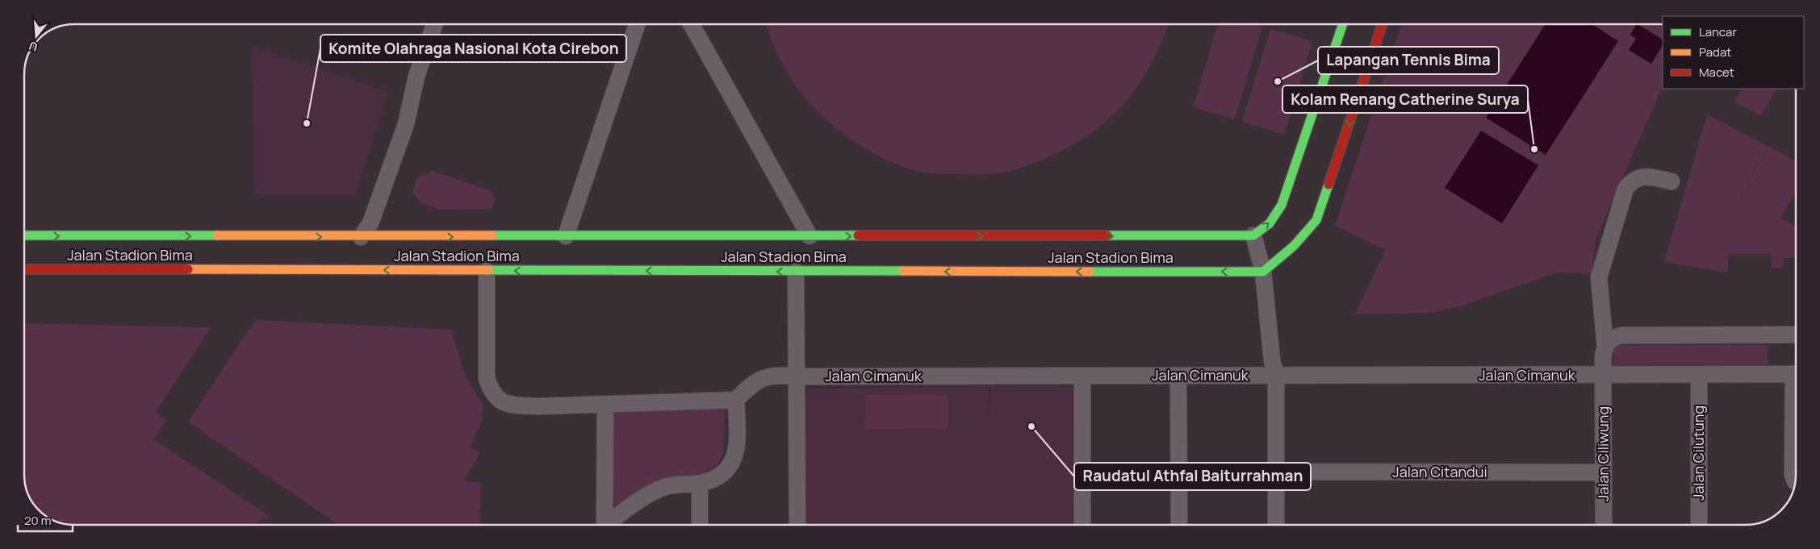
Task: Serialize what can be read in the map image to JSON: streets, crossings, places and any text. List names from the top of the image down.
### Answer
{
  "streets": {
    "street": [
      "Jalan Stadion Bima",
      "Jalan Cimanuk",
      "Jalan Cilutung",
      "Jalan Ciliwung",
      "Jalan Citandui"
    ]
  },
  "crossings": [
    ["Jalan Cimanuk", "Jalan Cilutung"],
    ["Jalan Cimanuk", "Jalan Ciliwung"],
    ["Jalan Ciliwung", "Jalan Citandui"]
  ],
  "places": [
    "Lapangan Tennis Bima",
    "Komite Olahraga Nasional Kota Cirebon",
    "Kolam Renang Catherine Surya",
    "Raudatul Athfal Baiturrahman"
  ],
  "legend": ["Lancar", "Padat", "Macet"],
  "scale_bar": "20 m",
  "north": "bottom"
}
